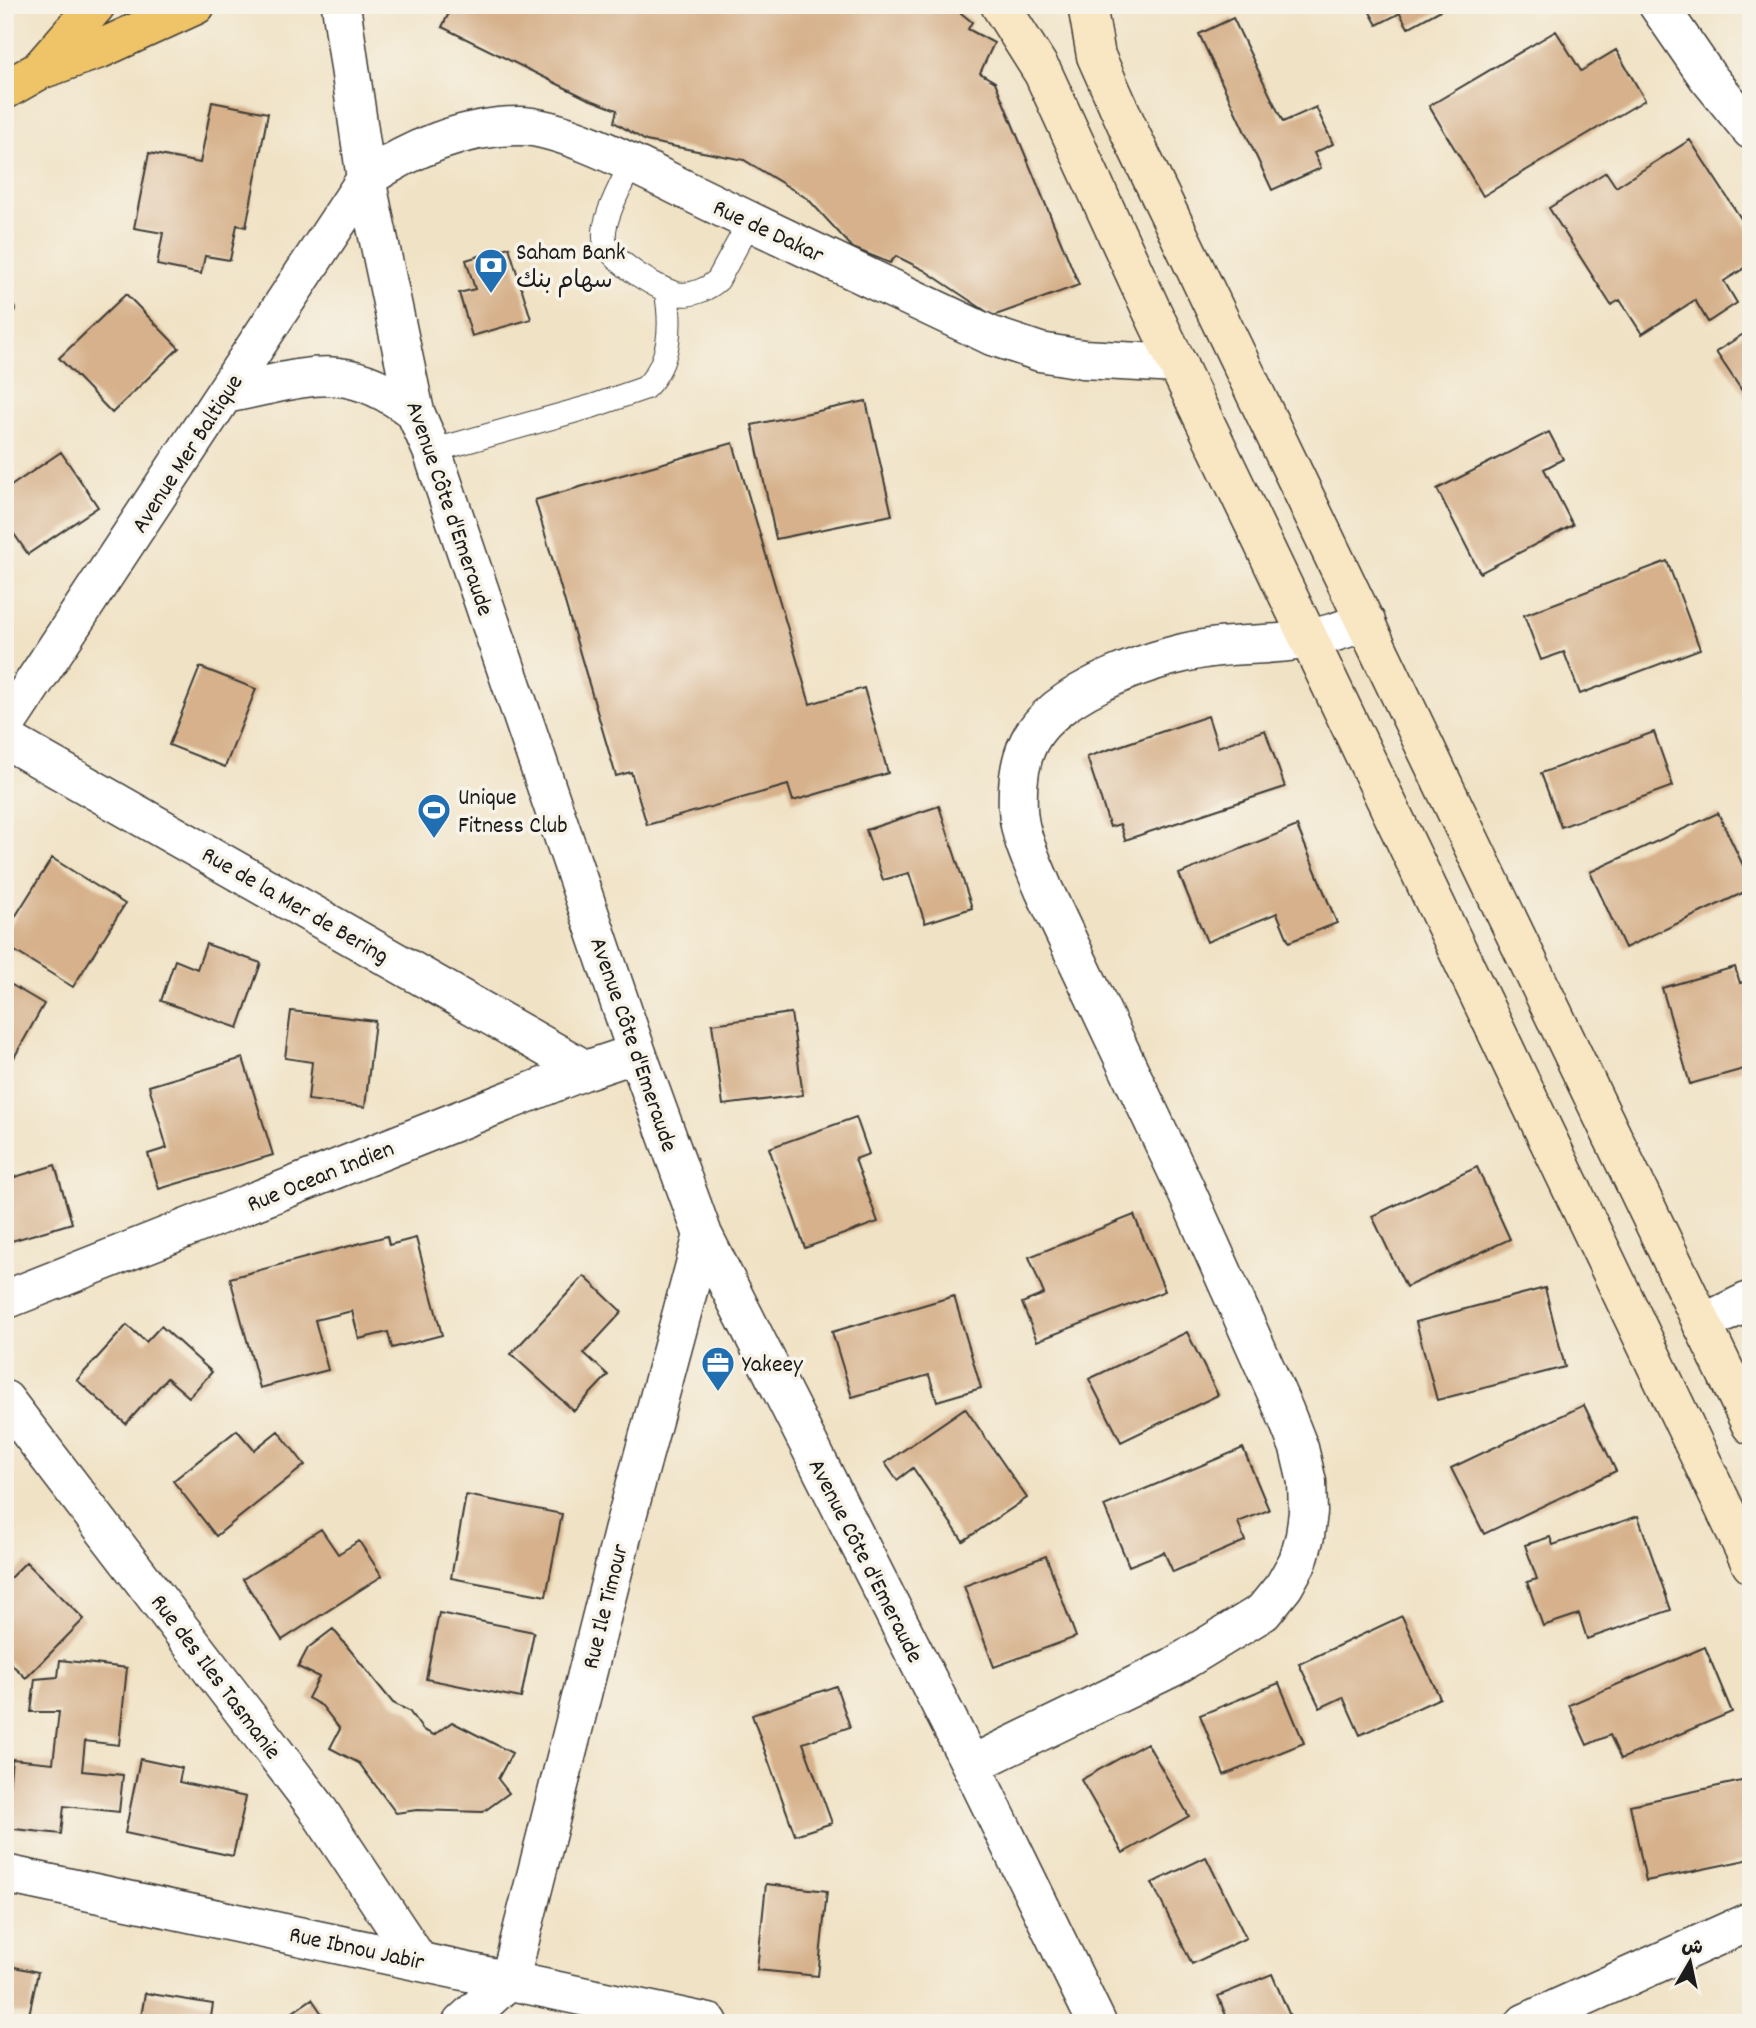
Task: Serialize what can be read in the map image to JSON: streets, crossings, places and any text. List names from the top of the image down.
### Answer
{
  "streets": {
    "street": [
      "Rue de Dakar",
      "Avenue Mer Baltique",
      "Avenue Côte d'Emeraude",
      "Rue de la Mer de Bering",
      "Rue Ocean Indien",
      "Rue Ile Timour",
      "Rue des Iles Tasmanie",
      "Rue Ibnou Jabir"
    ]
  },
  "crossings": [
    ["Rue de Dakar", "Avenue Mer Baltique"],
    ["Rue de Dakar", "Avenue Côte d'Emeraude"],
    ["Avenue Mer Baltique", "Avenue Côte d'Emeraude"],
    ["Avenue Côte d'Emeraude", "Rue Ocean Indien"],
    ["Avenue Côte d'Emeraude", "Rue Ile Timour"],
    ["Rue de la Mer de Bering", "Rue Ocean Indien"],
    ["Rue Ile Timour", "Rue Ibnou Jabir"],
    ["Rue des Iles Tasmanie", "Rue Ibnou Jabir"]
  ],
  "places": {
    "bank": ["Saham Bank سهام بنك"],
    "sports": ["Unique Fitness Club"],
    "office": ["Yakeey"]
  },
  "north": "top"
}
